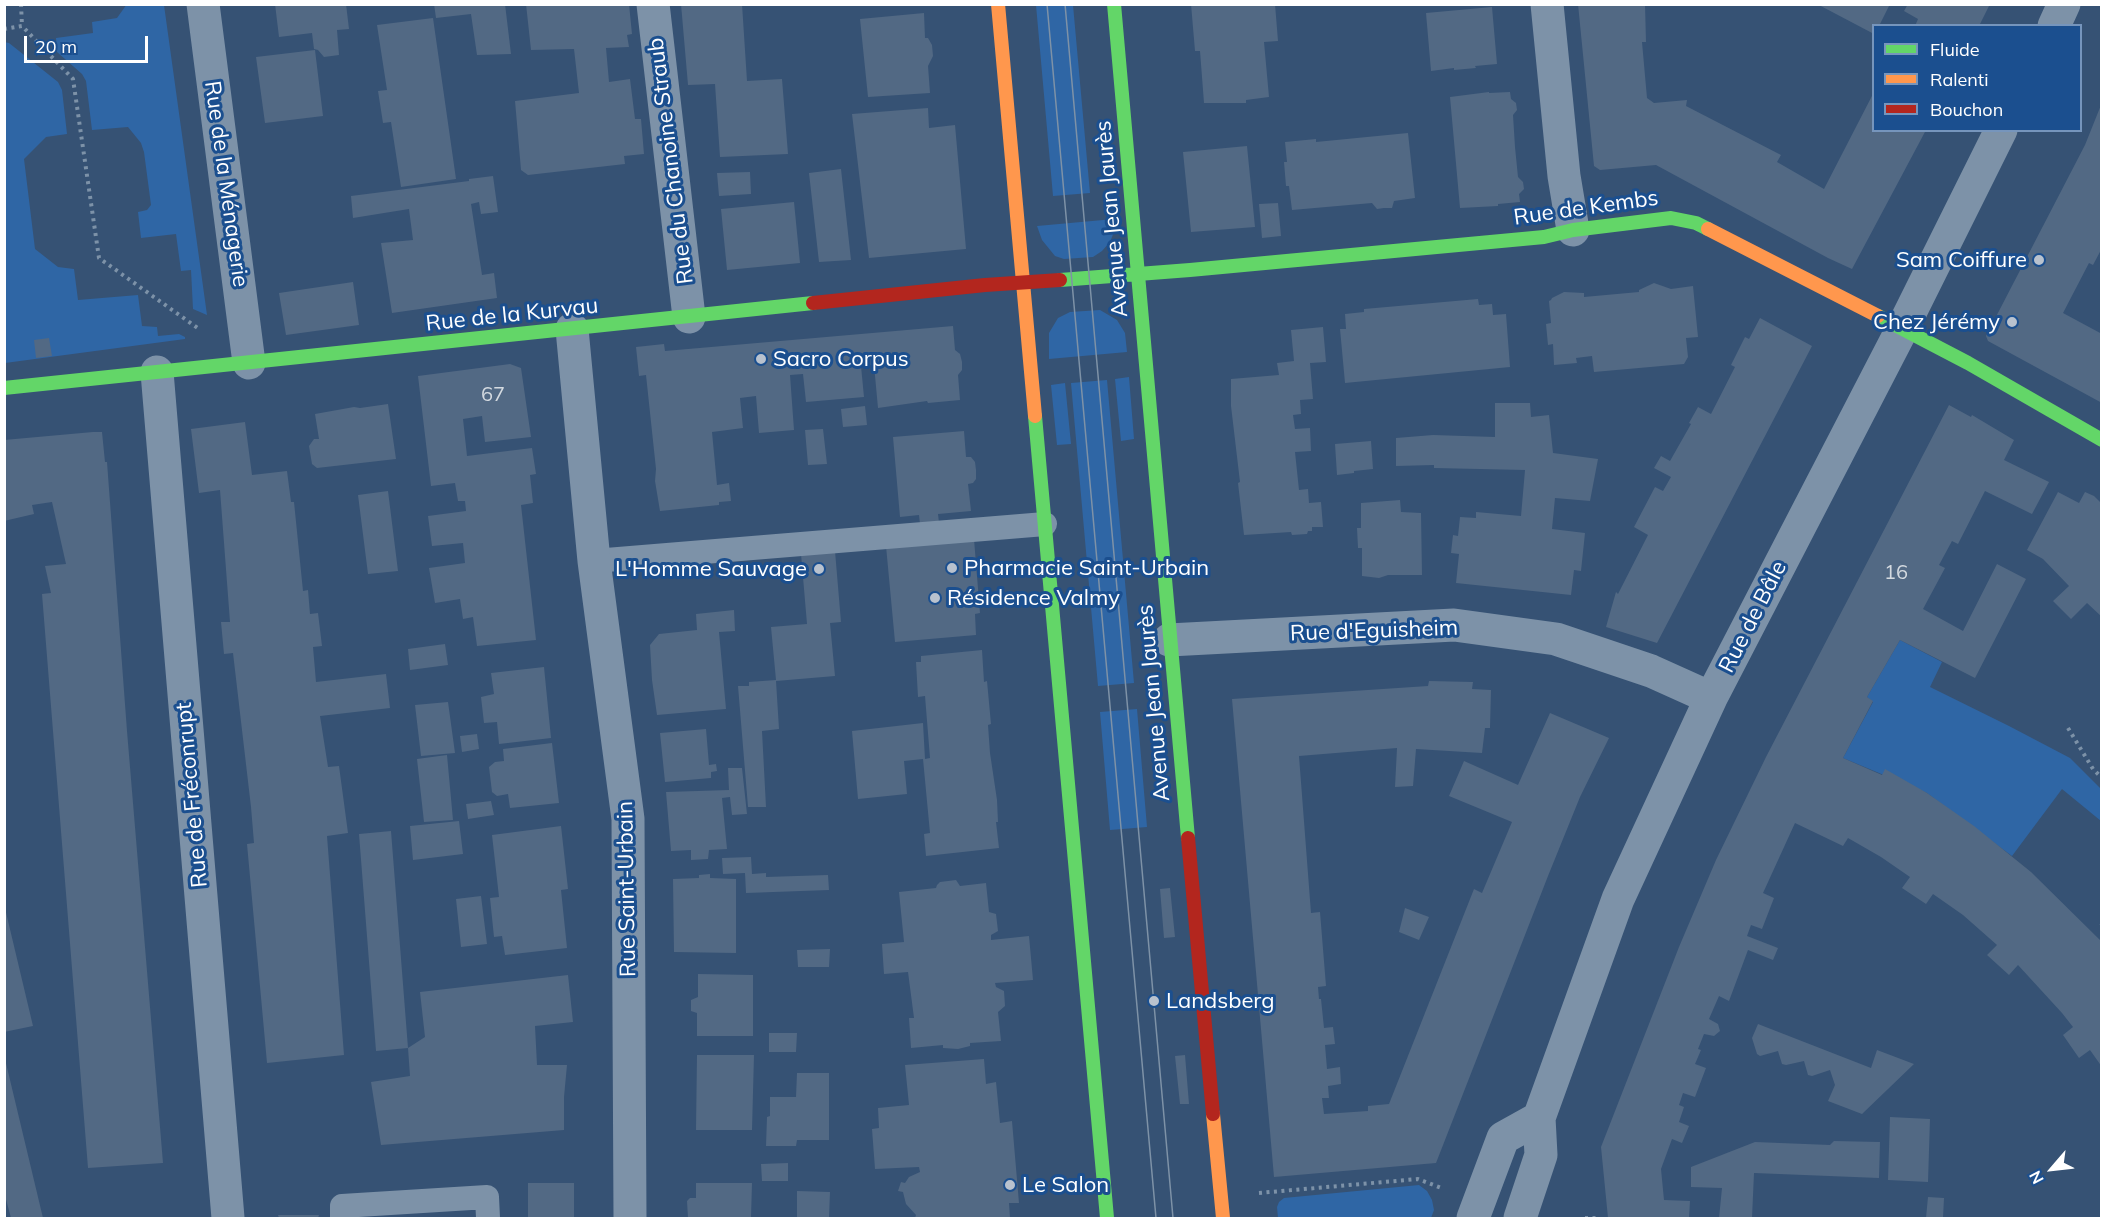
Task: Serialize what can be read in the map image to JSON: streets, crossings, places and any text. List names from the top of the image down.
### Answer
{
  "streets": {
    "main road": ["Rue de Kembs", "Avenue Jean Jaurès", "Rue de la Kurvau"],
    "street": [
      "Rue du Chanoine Straub",
      "Rue de la Ménagerie",
      "Rue de Bâle",
      "Rue d'Eguisheim",
      "Rue de Fréconrupt",
      "Rue Saint-Urbain"
    ]
  },
  "crossings": [
    ["Rue du Chanoine Straub", "Rue de la Kurvau"],
    ["Rue de la Ménagerie", "Rue de la Kurvau"],
    ["Rue de Kembs", "Avenue Jean Jaurès"],
    ["Rue de Kembs", "Rue de la Kurvau"],
    ["Rue de Kembs", "Rue de Bâle"],
    ["Avenue Jean Jaurès", "Rue d'Eguisheim"],
    ["Rue de la Kurvau", "Rue de Fréconrupt"],
    ["Rue de la Kurvau", "Rue Saint-Urbain"],
    ["Rue de Bâle", "Rue d'Eguisheim"]
  ],
  "places": [
    "Sam Coiffure",
    "Chez Jérémy",
    "Sacro Corpus",
    "Pharmacie Saint-Urbain",
    "L'Homme Sauvage",
    "Résidence Valmy",
    "Landsberg",
    "Le Salon"
  ],
  "house_numbers": ["67", "16"],
  "legend": ["Fluide", "Ralenti", "Bouchon"],
  "scale_bar": "20 m",
  "north": "bottom left"
}
